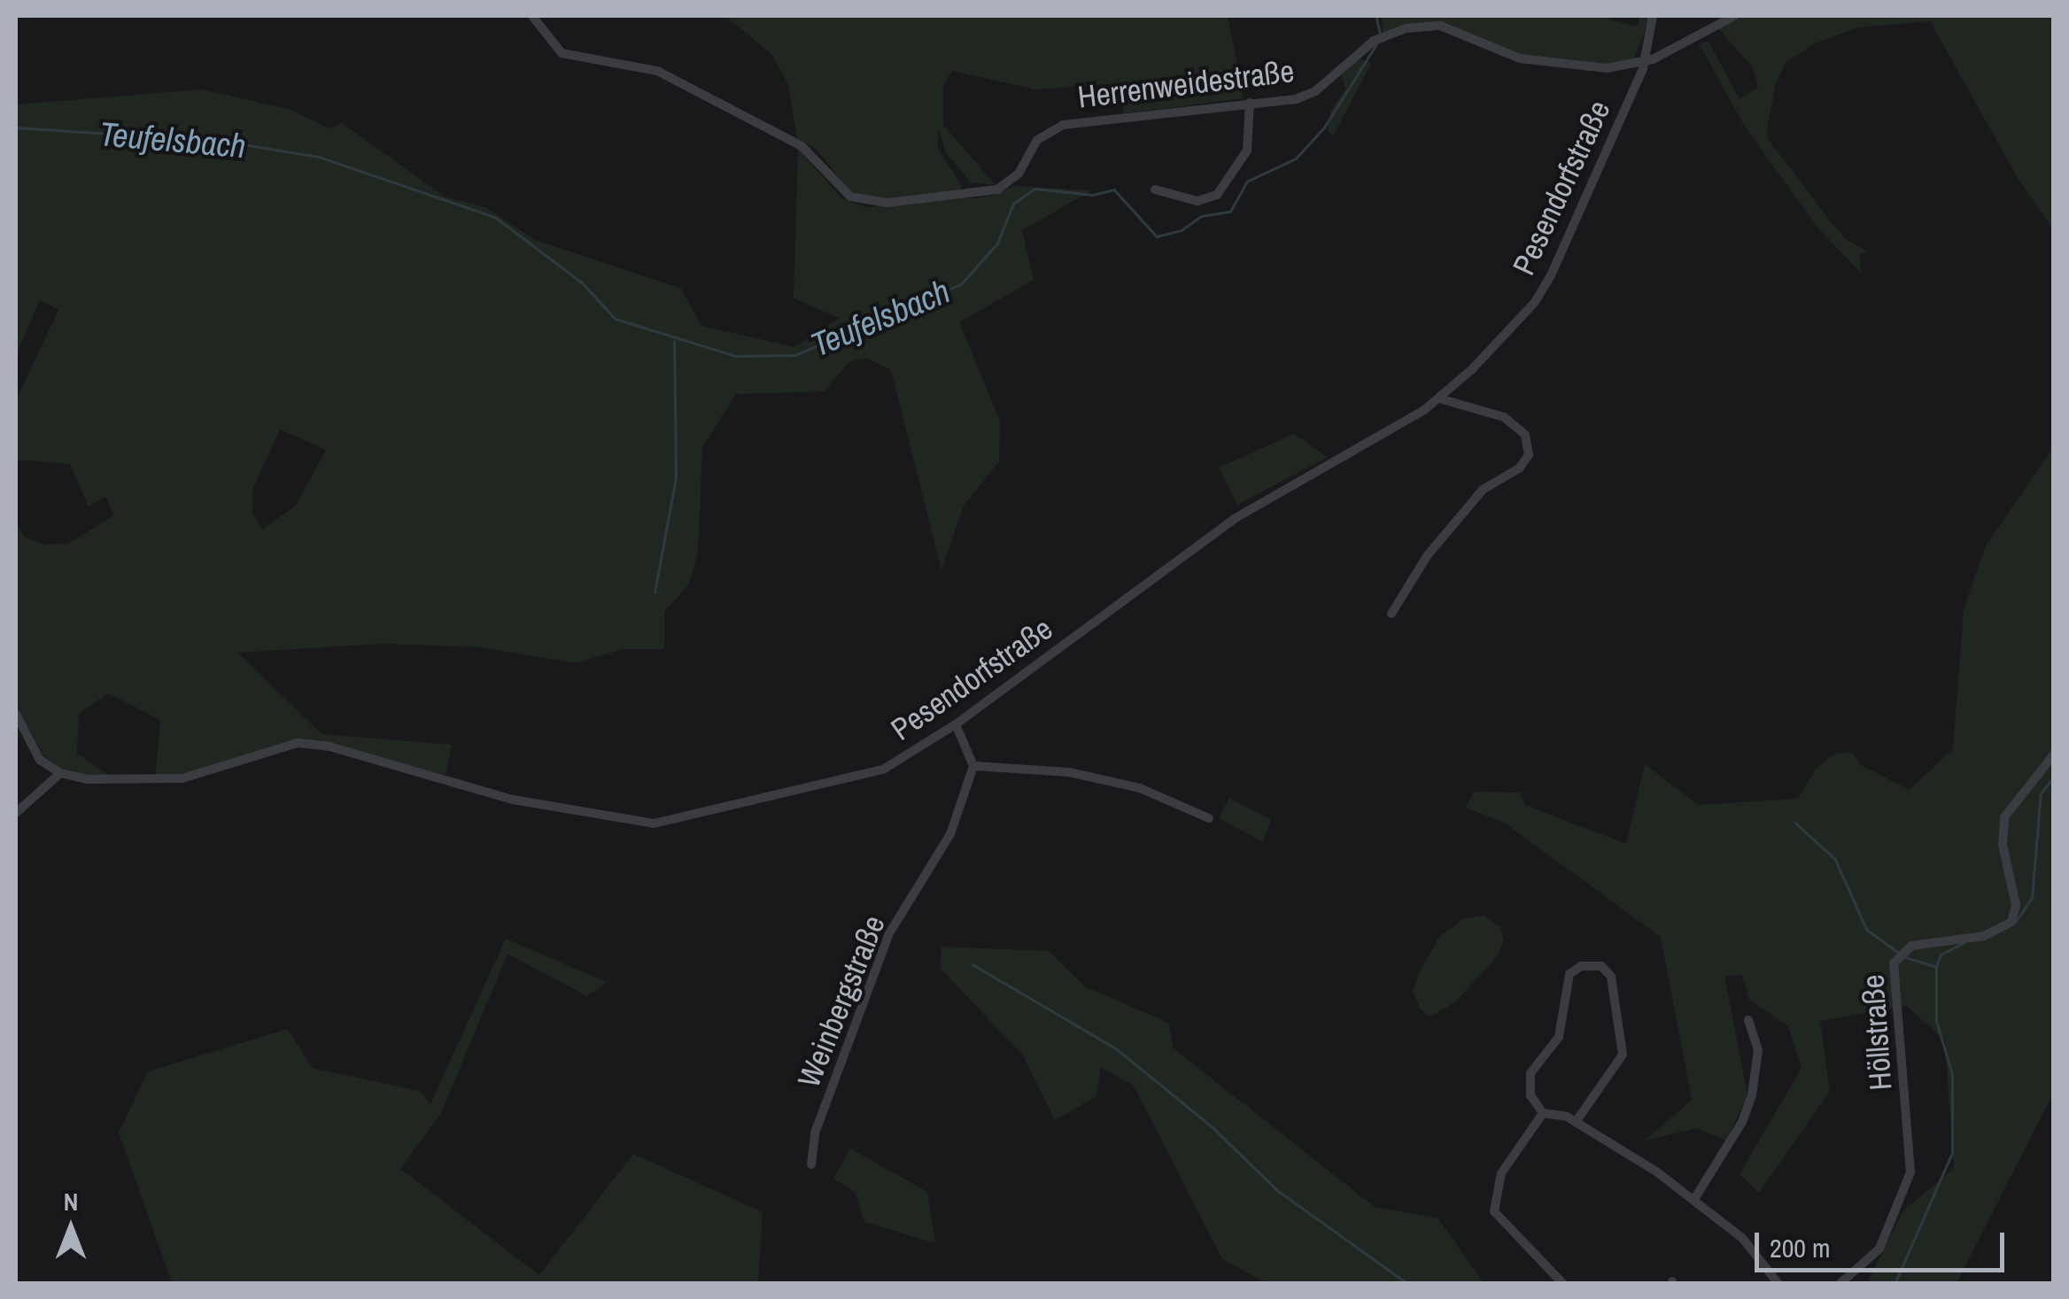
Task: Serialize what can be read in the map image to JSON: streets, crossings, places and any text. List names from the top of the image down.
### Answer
{
  "streets": {
    "street": [
      "Herrenweidestraße",
      "Pesendorfstraße",
      "Weinbergstraße",
      "Höllstraße"
    ]
  },
  "crossings": [
    ["Herrenweidestraße", "Pesendorfstraße"]
  ],
  "water": ["Teufelsbach"],
  "scale_bar": "200 m",
  "north": "top"
}
